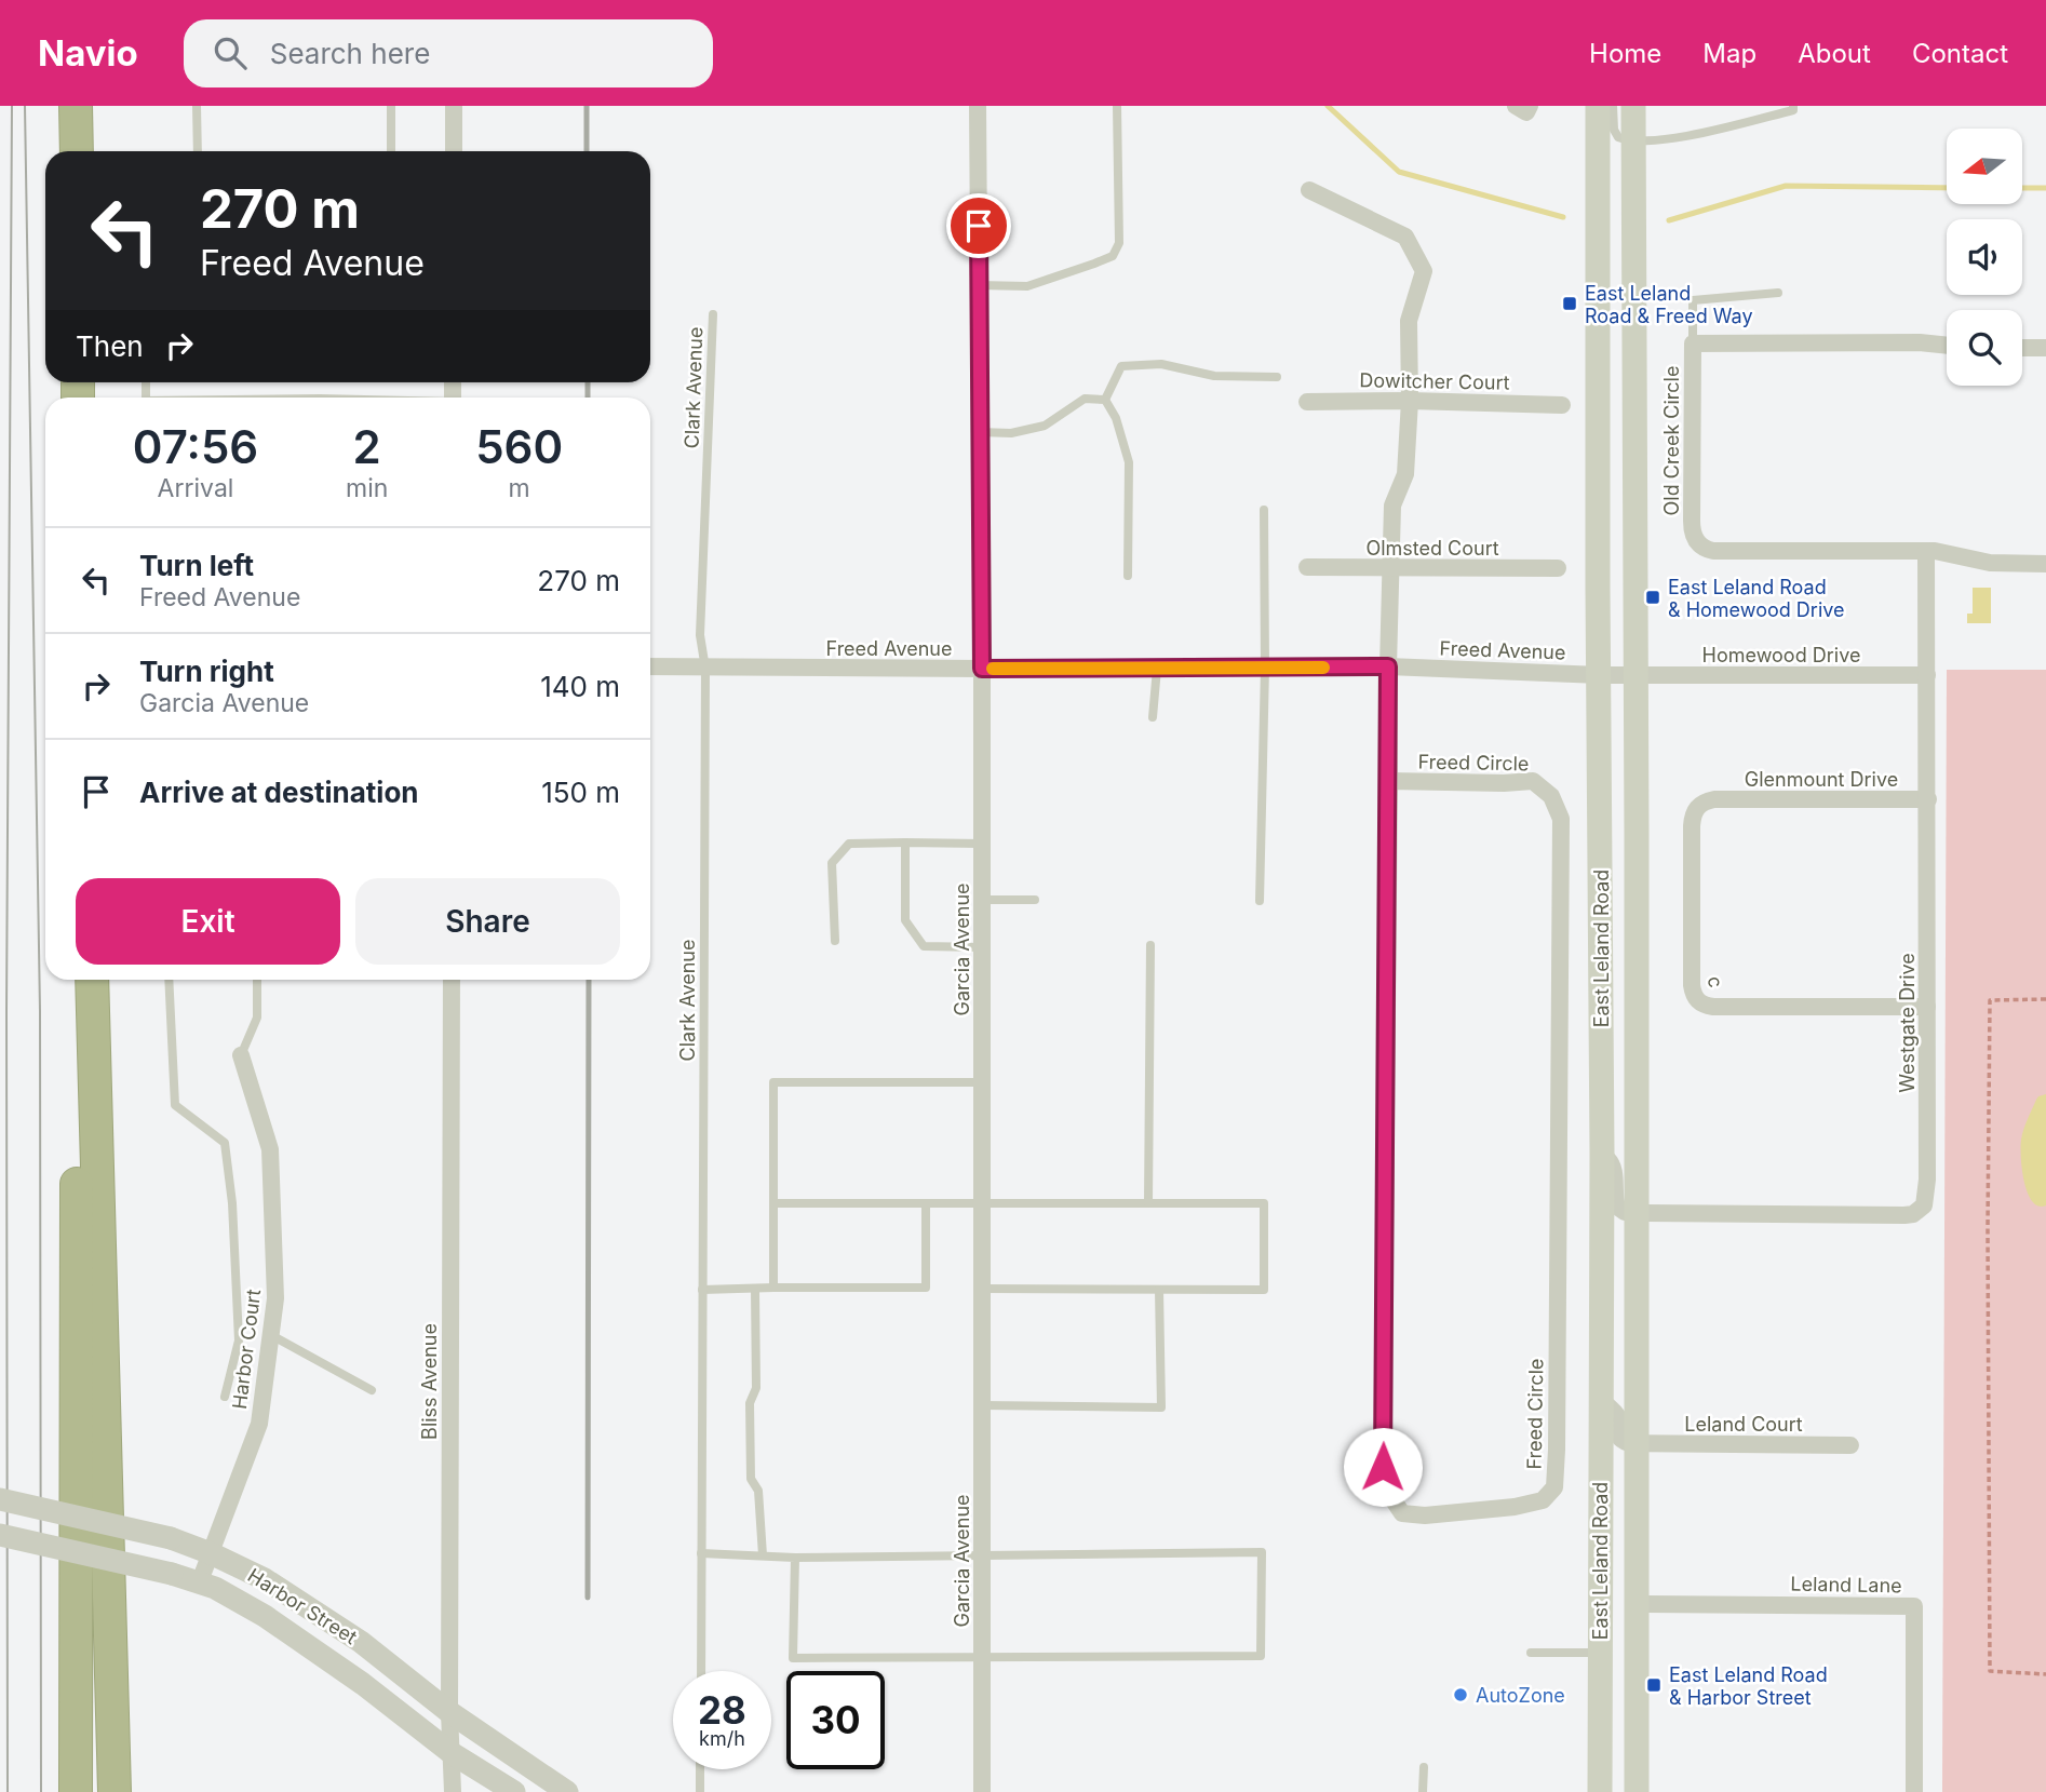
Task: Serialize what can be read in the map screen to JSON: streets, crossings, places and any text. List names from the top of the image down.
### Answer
{
  "streets": {
    "main road": ["East Leland Road"],
    "street": [
      "Dowitcher Court",
      "Old Creek Circle",
      "Olmsted Court",
      "Freed Avenue",
      "Homewood Drive",
      "Freed Circle",
      "Glenmount Drive",
      "Garcia Avenue",
      "c",
      "Westgate Drive",
      "Harbor Court",
      "Bliss Avenue",
      "Leland Court",
      "Leland Lane",
      "Harbor Street"
    ],
    "lane": ["Clark Avenue"]
  },
  "crossings": [
    ["Dowitcher Court", "Freed Circle"],
    ["Clark Avenue", "Freed Avenue"],
    ["Old Creek Circle", "Westgate Drive"],
    ["Olmsted Court", "Freed Circle"],
    ["Freed Avenue", "Homewood Drive"],
    ["Freed Avenue", "Freed Circle"],
    ["Freed Avenue", "East Leland Road"],
    ["Freed Avenue", "Garcia Avenue"],
    ["Homewood Drive", "East Leland Road"],
    ["Homewood Drive", "Westgate Drive"],
    ["Glenmount Drive", "c"],
    ["Glenmount Drive", "Westgate Drive"],
    ["East Leland Road", "Westgate Drive"],
    ["East Leland Road", "Leland Court"],
    ["East Leland Road", "Leland Lane"],
    ["c", "Westgate Drive"],
    ["Harbor Court", "Harbor Street"],
    ["Bliss Avenue", "Harbor Street"]
  ],
  "places": {
    "transit": ["East Leland Road & Freed Way", "East Leland Road & Homewood Drive", "East Leland Road & Harbor Street"],
    "other": ["AutoZone"]
  },
  "north": "left",
  "page": {
    "header": "Navio",
    "search": "Search here",
    "nav": [
      "Home",
      "Map",
      "About",
      "Contact"
    ],
    "turn": ["270 m", "Freed Avenue"],
    "then": "Then",
    "eta": [
      "07:56",
      "Arrival",
      "2",
      "min",
      "560",
      "m"
    ],
    "list": [
      {
        "name": "Turn left",
        "note": "Freed Avenue",
        "value": "270 m"
      },
      {
        "name": "Turn right",
        "note": "Garcia Avenue",
        "value": "140 m"
      },
      {
        "name": "Arrive at destination",
        "value": "150 m"
      }
    ],
    "buttons": ["Exit", "Share"],
    "speed": "28 km/h",
    "limit": "30"
  }
}
